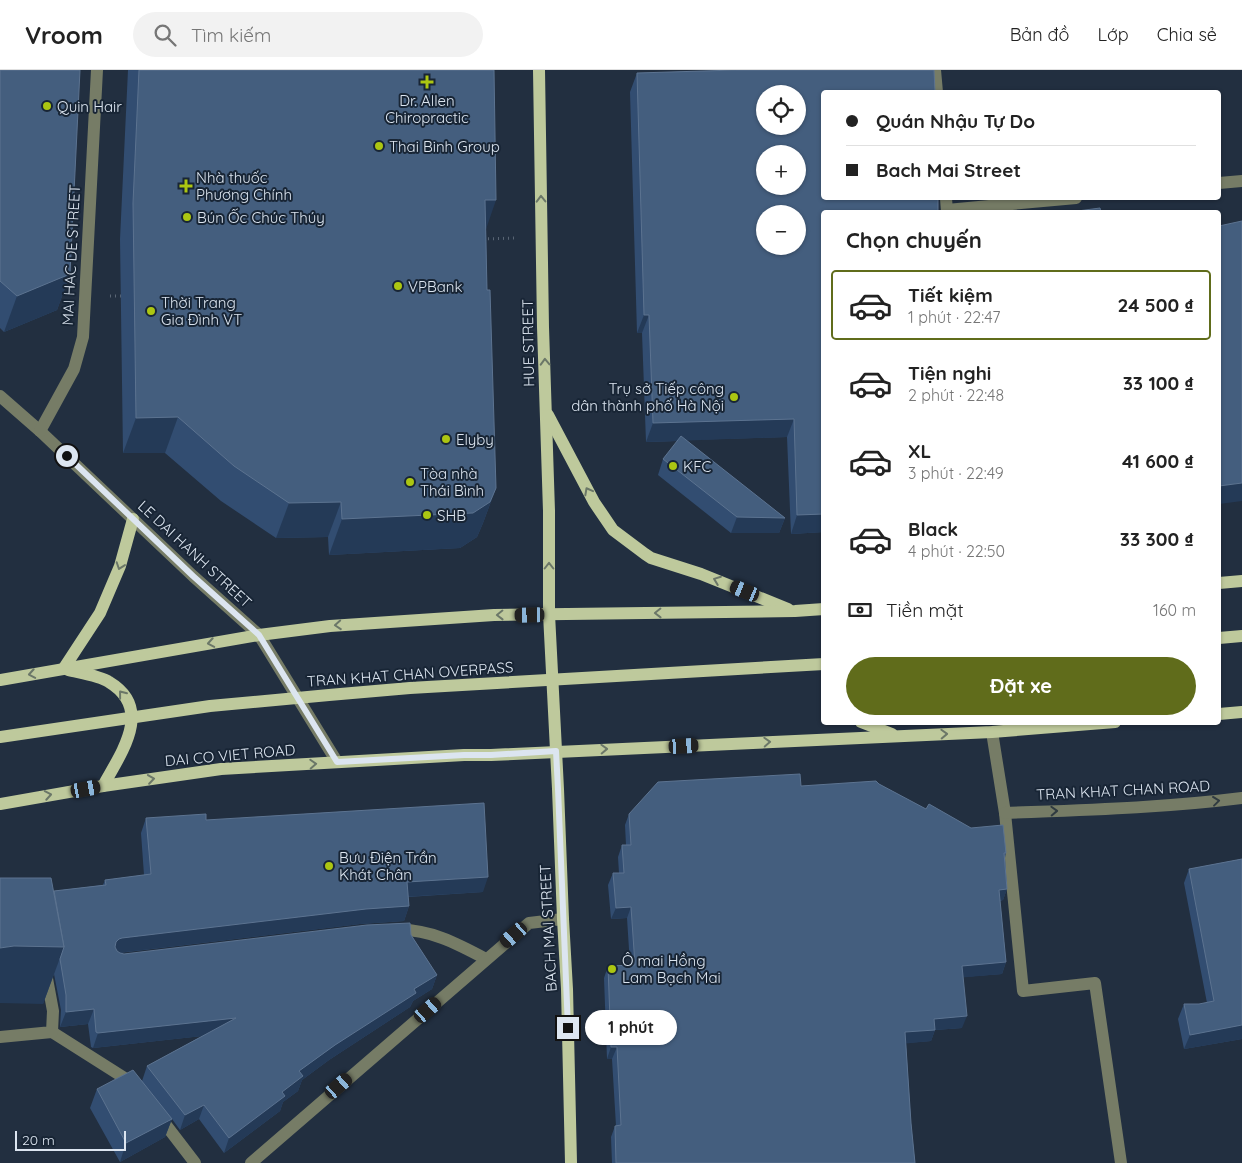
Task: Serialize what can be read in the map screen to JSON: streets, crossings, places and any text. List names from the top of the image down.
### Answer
{
  "streets": {
    "main road": [
      "HUE STREET",
      "TRAN KHAT CHAN OVERPASS",
      "DAI CO VIET ROAD",
      "BACH MAI STREET"
    ],
    "street": ["MAI HAC DE STREET", "LE DAI HANH STREET", "TRAN KHAT CHAN ROAD"]
  },
  "crossings": [
    ["MAI HAC DE STREET", "LE DAI HANH STREET"],
    ["HUE STREET", "BACH MAI STREET"],
    ["LE DAI HANH STREET", "DAI CO VIET ROAD"],
    ["DAI CO VIET ROAD", "BACH MAI STREET"]
  ],
  "one_way": ["HUE STREET", "DAI CO VIET ROAD", "TRAN KHAT CHAN ROAD"],
  "places": {
    "health": ["Dr. Allen Chiropractic", "Nhà thuốc Phương Chính"],
    "other": [
      "Quin Hair",
      "Thai Binh Group",
      "Bún Ốc Chúc Thúy",
      "VPBank",
      "Thời Trang Gia Đình VT",
      "Trụ sở Tiếp công dân thành phố Hà Nội",
      "Elyby",
      "KFC",
      "Tòa nhà Thái Bình",
      "SHB",
      "Bưu Điện Trần Khát Chân",
      "Ô mai Hồng Lam Bạch Mai"
    ]
  },
  "scale_bar": "20 m",
  "page": {
    "header": "Vroom",
    "search": "Tìm kiếm",
    "nav": ["Bản đồ", "Lớp", "Chia sẻ"],
    "map_buttons": ["+", "−"],
    "banner": ["Quán Nhậu Tự Do", "Bach Mai Street"],
    "heading": "Chọn chuyến",
    "list": [
      {
        "name": "Tiết kiệm",
        "note": "1 phút · 22:47",
        "value": "24 500 ₫"
      },
      {
        "name": "Tiện nghi",
        "note": "2 phút · 22:48",
        "value": "33 100 ₫"
      },
      {
        "name": "XL",
        "note": "3 phút · 22:49",
        "value": "41 600 ₫"
      },
      {
        "name": "Black",
        "note": "4 phút · 22:50",
        "value": "33 300 ₫"
      }
    ],
    "pay": ["Tiền mặt", "160 m"],
    "buttons": "Đặt xe",
    "bubble": "1 phút",
    "scale": "20 m"
  }
}
